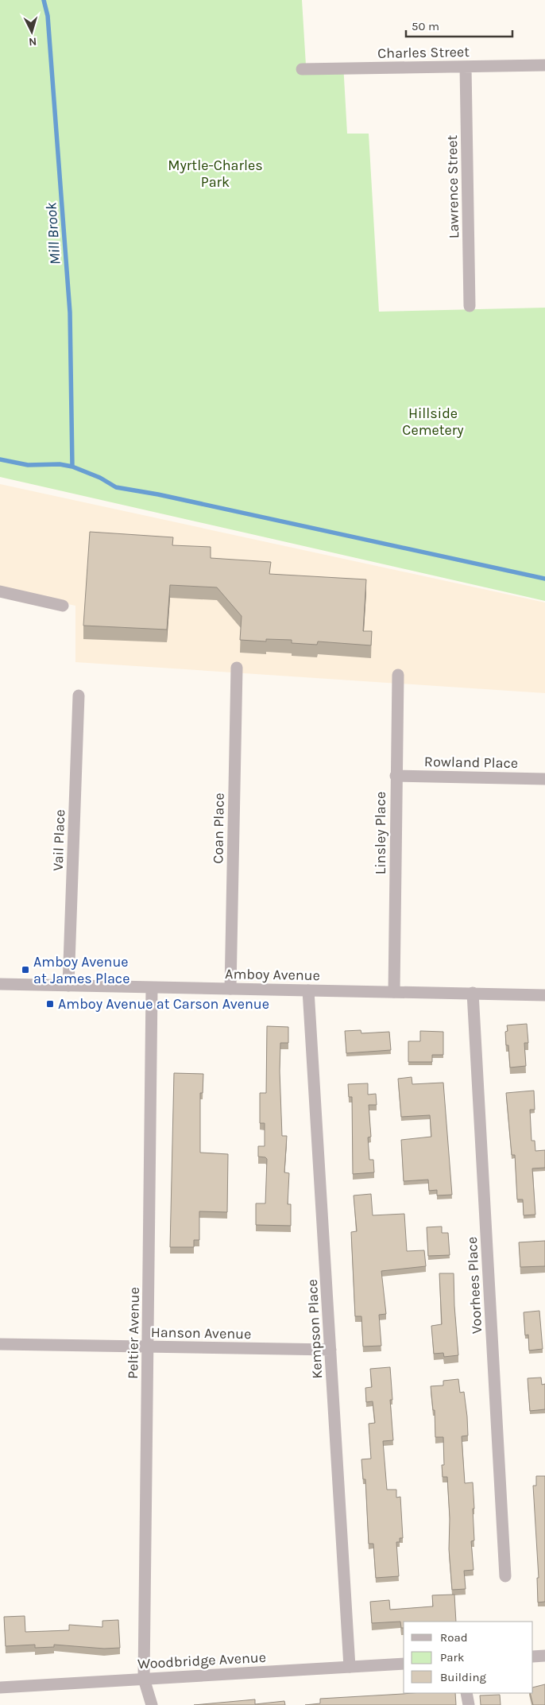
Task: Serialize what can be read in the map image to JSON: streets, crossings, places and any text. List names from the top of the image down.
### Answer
{
  "streets": {
    "street": [
      "Charles Street",
      "Lawrence Street",
      "Rowland Place",
      "Coan Place",
      "Linsley Place",
      "Vail Place",
      "Amboy Avenue",
      "Voorhees Place",
      "Kempson Place",
      "Peltier Avenue",
      "Hanson Avenue",
      "Woodbridge Avenue"
    ]
  },
  "crossings": [
    ["Charles Street", "Lawrence Street"],
    ["Rowland Place", "Linsley Place"],
    ["Coan Place", "Amboy Avenue"],
    ["Linsley Place", "Amboy Avenue"],
    ["Vail Place", "Amboy Avenue"],
    ["Amboy Avenue", "Voorhees Place"],
    ["Amboy Avenue", "Kempson Place"],
    ["Amboy Avenue", "Peltier Avenue"],
    ["Kempson Place", "Hanson Avenue"],
    ["Kempson Place", "Woodbridge Avenue"],
    ["Peltier Avenue", "Hanson Avenue"],
    ["Peltier Avenue", "Woodbridge Avenue"]
  ],
  "water": ["Mill Brook"],
  "parks": ["Myrtle-Charles Park", "Hillside Cemetery"],
  "places": {
    "transit": ["Amboy Avenue at James Place", "Amboy Avenue at Carson Avenue"]
  },
  "legend": ["Road", "Park", "Building"],
  "scale_bar": "50 m",
  "north": "bottom"
}
